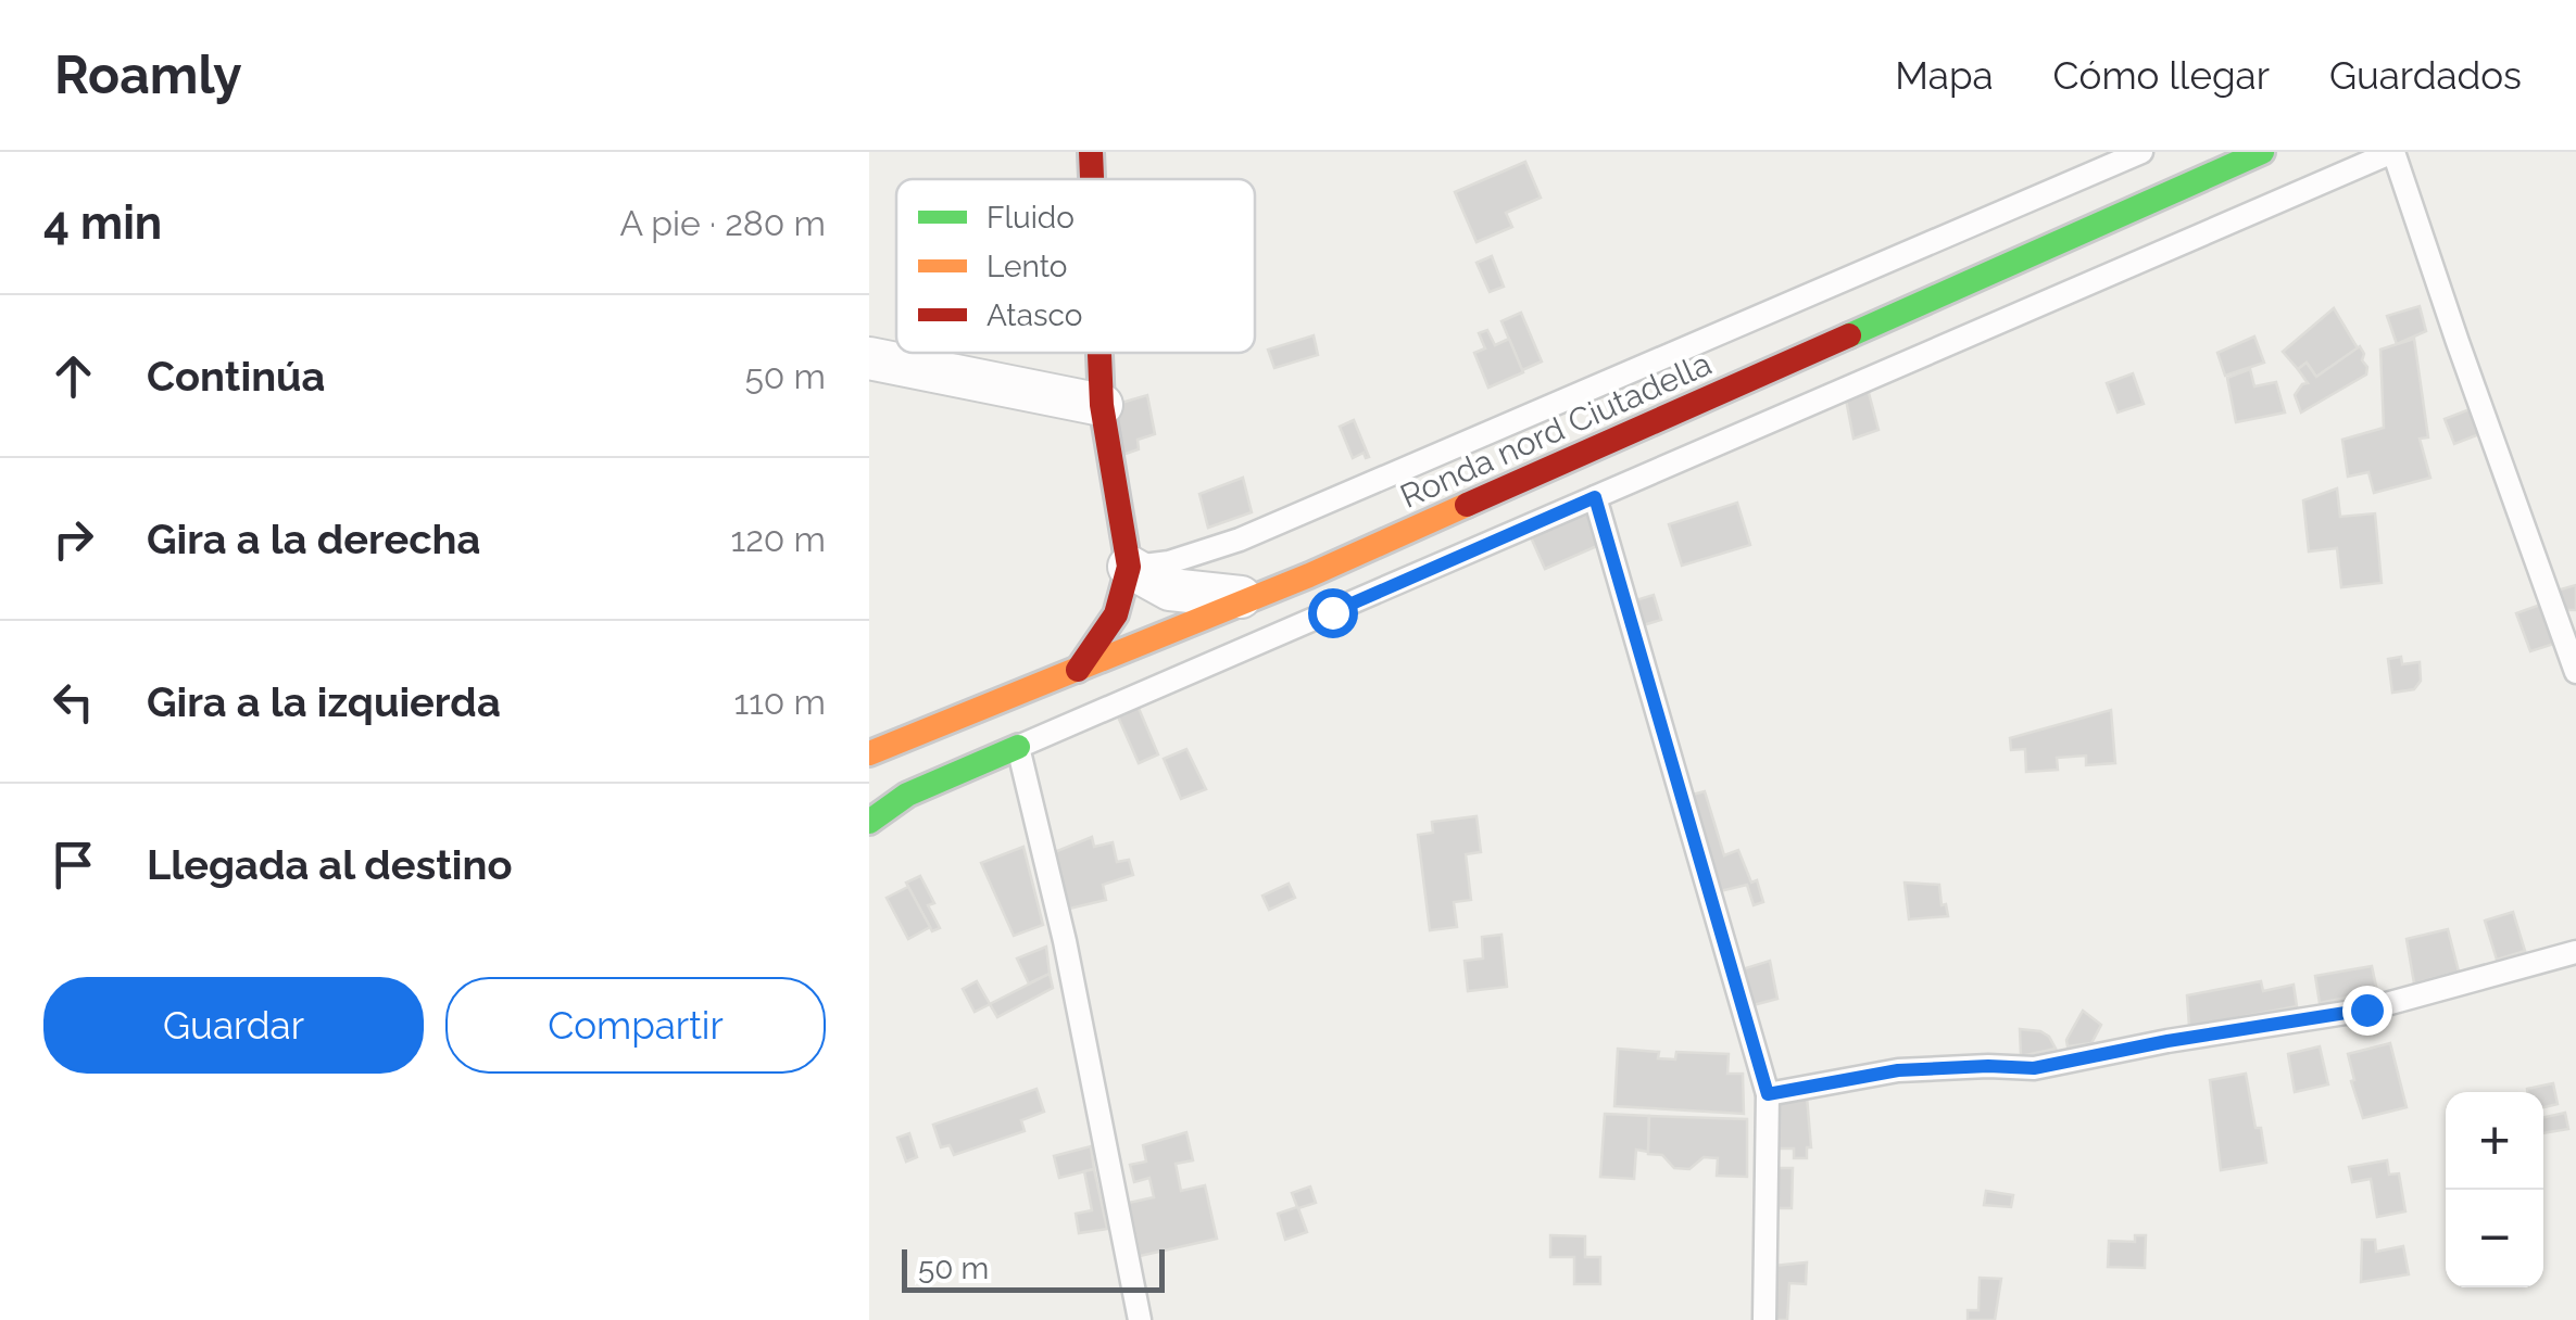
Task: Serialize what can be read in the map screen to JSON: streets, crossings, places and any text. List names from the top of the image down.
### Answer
{
  "streets": {
    "main road": ["Ronda nord Ciutadella"]
  },
  "legend": ["Fluido", "Lento", "Atasco"],
  "scale_bar": "50 m",
  "page": {
    "header": "Roamly",
    "nav": ["Mapa", "Cómo llegar", "Guardados"],
    "heading": ["4 min", "A pie · 280 m"],
    "list": [
      ["Continúa", "50 m"],
      ["Gira a la derecha", "120 m"],
      ["Gira a la izquierda", "110 m"],
      "Llegada al destino"
    ],
    "buttons": ["Guardar", "Compartir"],
    "map_buttons": ["+", "−"],
    "scale": "50 m"
  }
}
